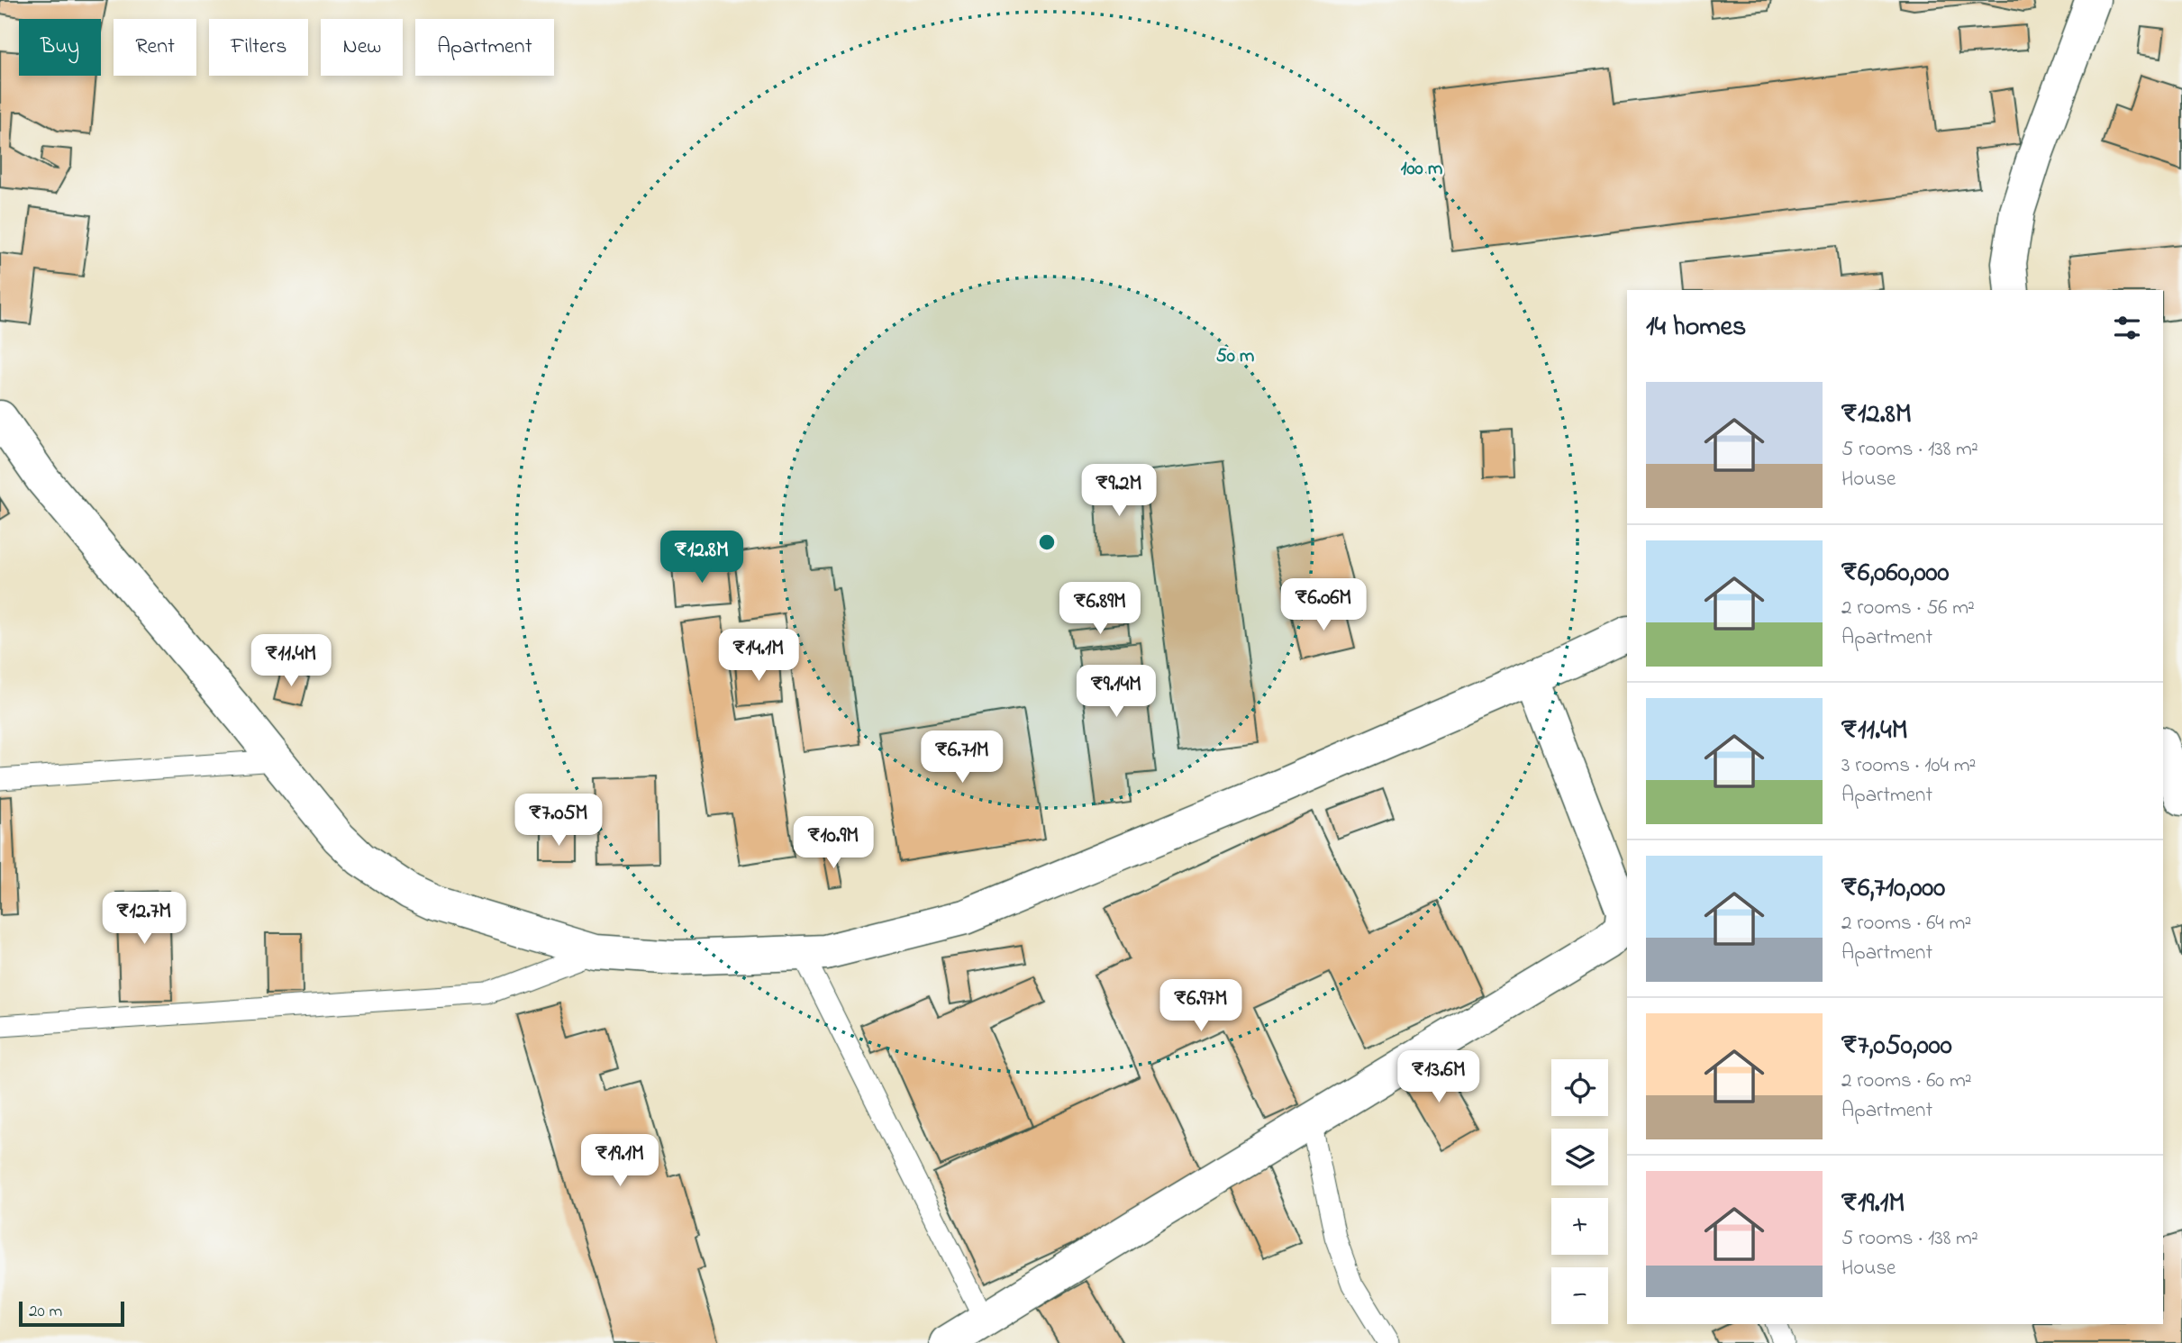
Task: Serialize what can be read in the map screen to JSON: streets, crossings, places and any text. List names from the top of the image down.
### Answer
{
  "scale_bar": "20 m",
  "page": {
    "chip": [
      "Buy",
      "Rent",
      "Filters",
      "New",
      "Apartment"
    ],
    "heading": "14 homes",
    "list": [
      {
        "name": "₹12.8M",
        "note": "5 rooms · 138 m² · House"
      },
      {
        "name": "₹6,060,000",
        "note": "2 rooms · 56 m² · Apartment"
      },
      {
        "name": "₹11.4M",
        "note": "3 rooms · 104 m² · Apartment"
      },
      {
        "name": "₹6,710,000",
        "note": "2 rooms · 64 m² · Apartment"
      },
      {
        "name": "₹7,050,000",
        "note": "2 rooms · 60 m² · Apartment"
      },
      {
        "name": "₹19.1M",
        "note": "5 rooms · 138 m² · House"
      }
    ],
    "price": [
      "₹9.2M",
      "₹12.8M",
      "₹6.06M",
      "₹6.89M",
      "₹14.1M",
      "₹11.4M",
      "₹9.14M",
      "₹6.71M",
      "₹7.05M",
      "₹10.9M",
      "₹12.7M",
      "₹6.97M",
      "₹13.6M",
      "₹19.1M"
    ],
    "map_buttons": ["+", "−"],
    "scale": "20 m"
  },
  "rings": ["100 m", "50 m"]
}
